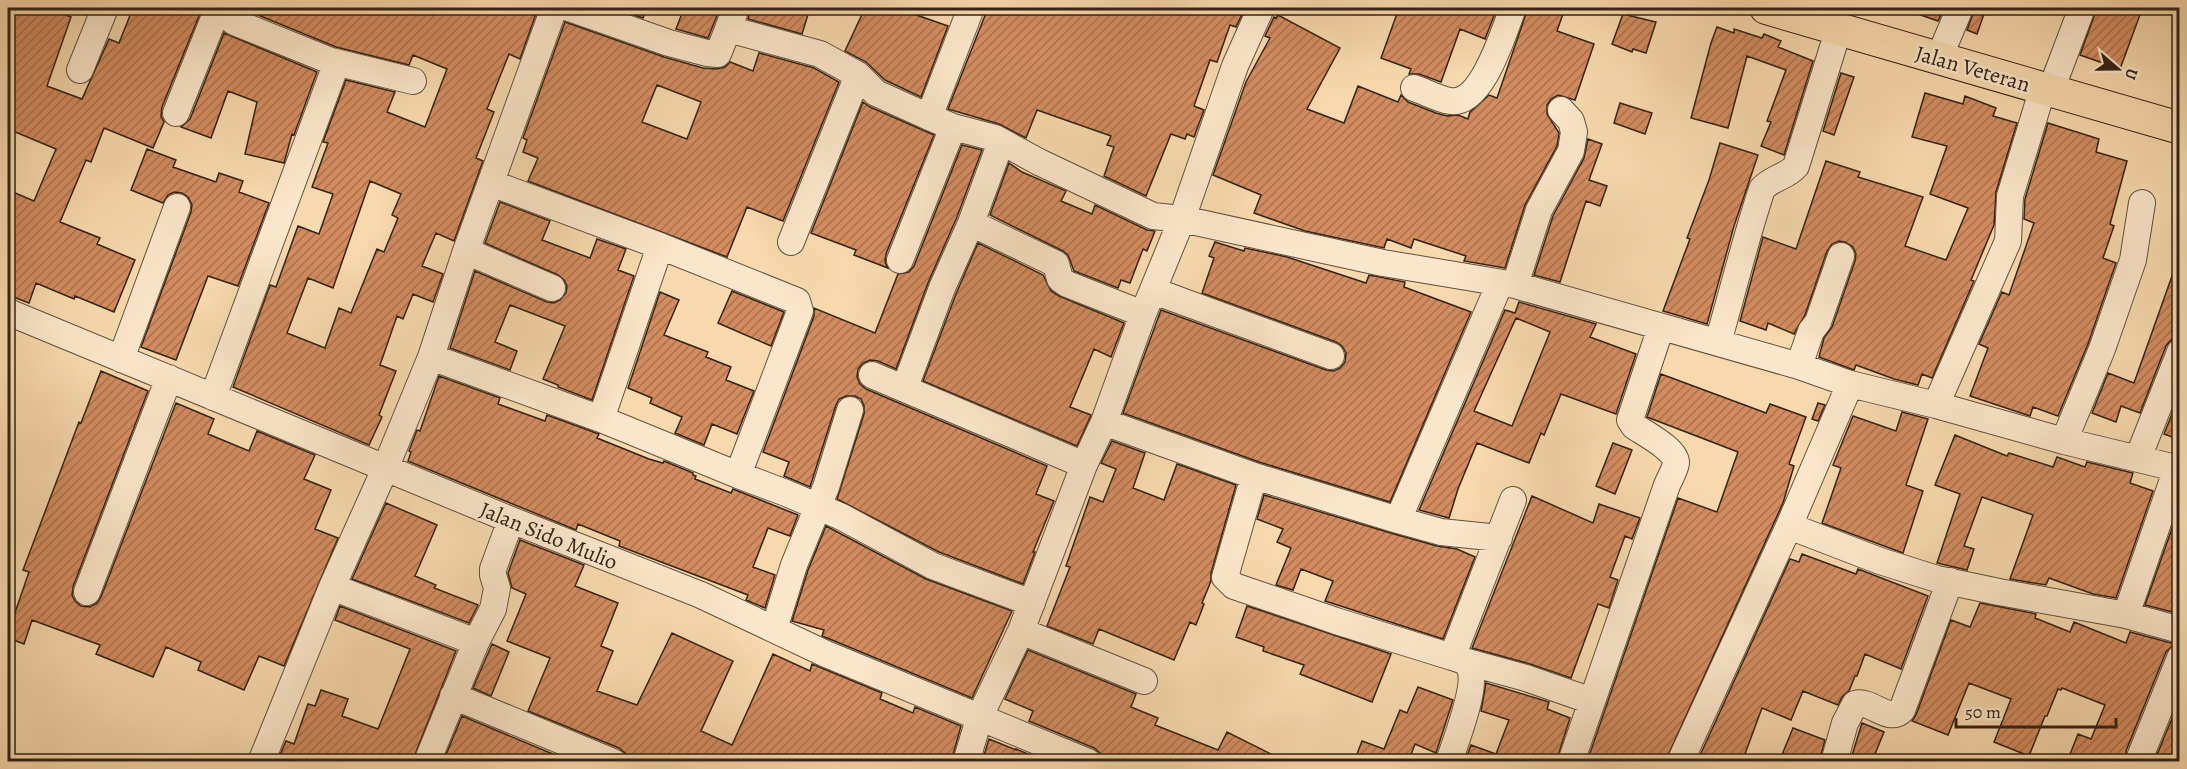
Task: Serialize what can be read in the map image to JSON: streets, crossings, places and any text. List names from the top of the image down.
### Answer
{
  "streets": {
    "main road": ["Jalan Veteran"],
    "street": ["Jalan Sido Mulio"]
  },
  "scale_bar": "50 m",
  "north": "right"
}
